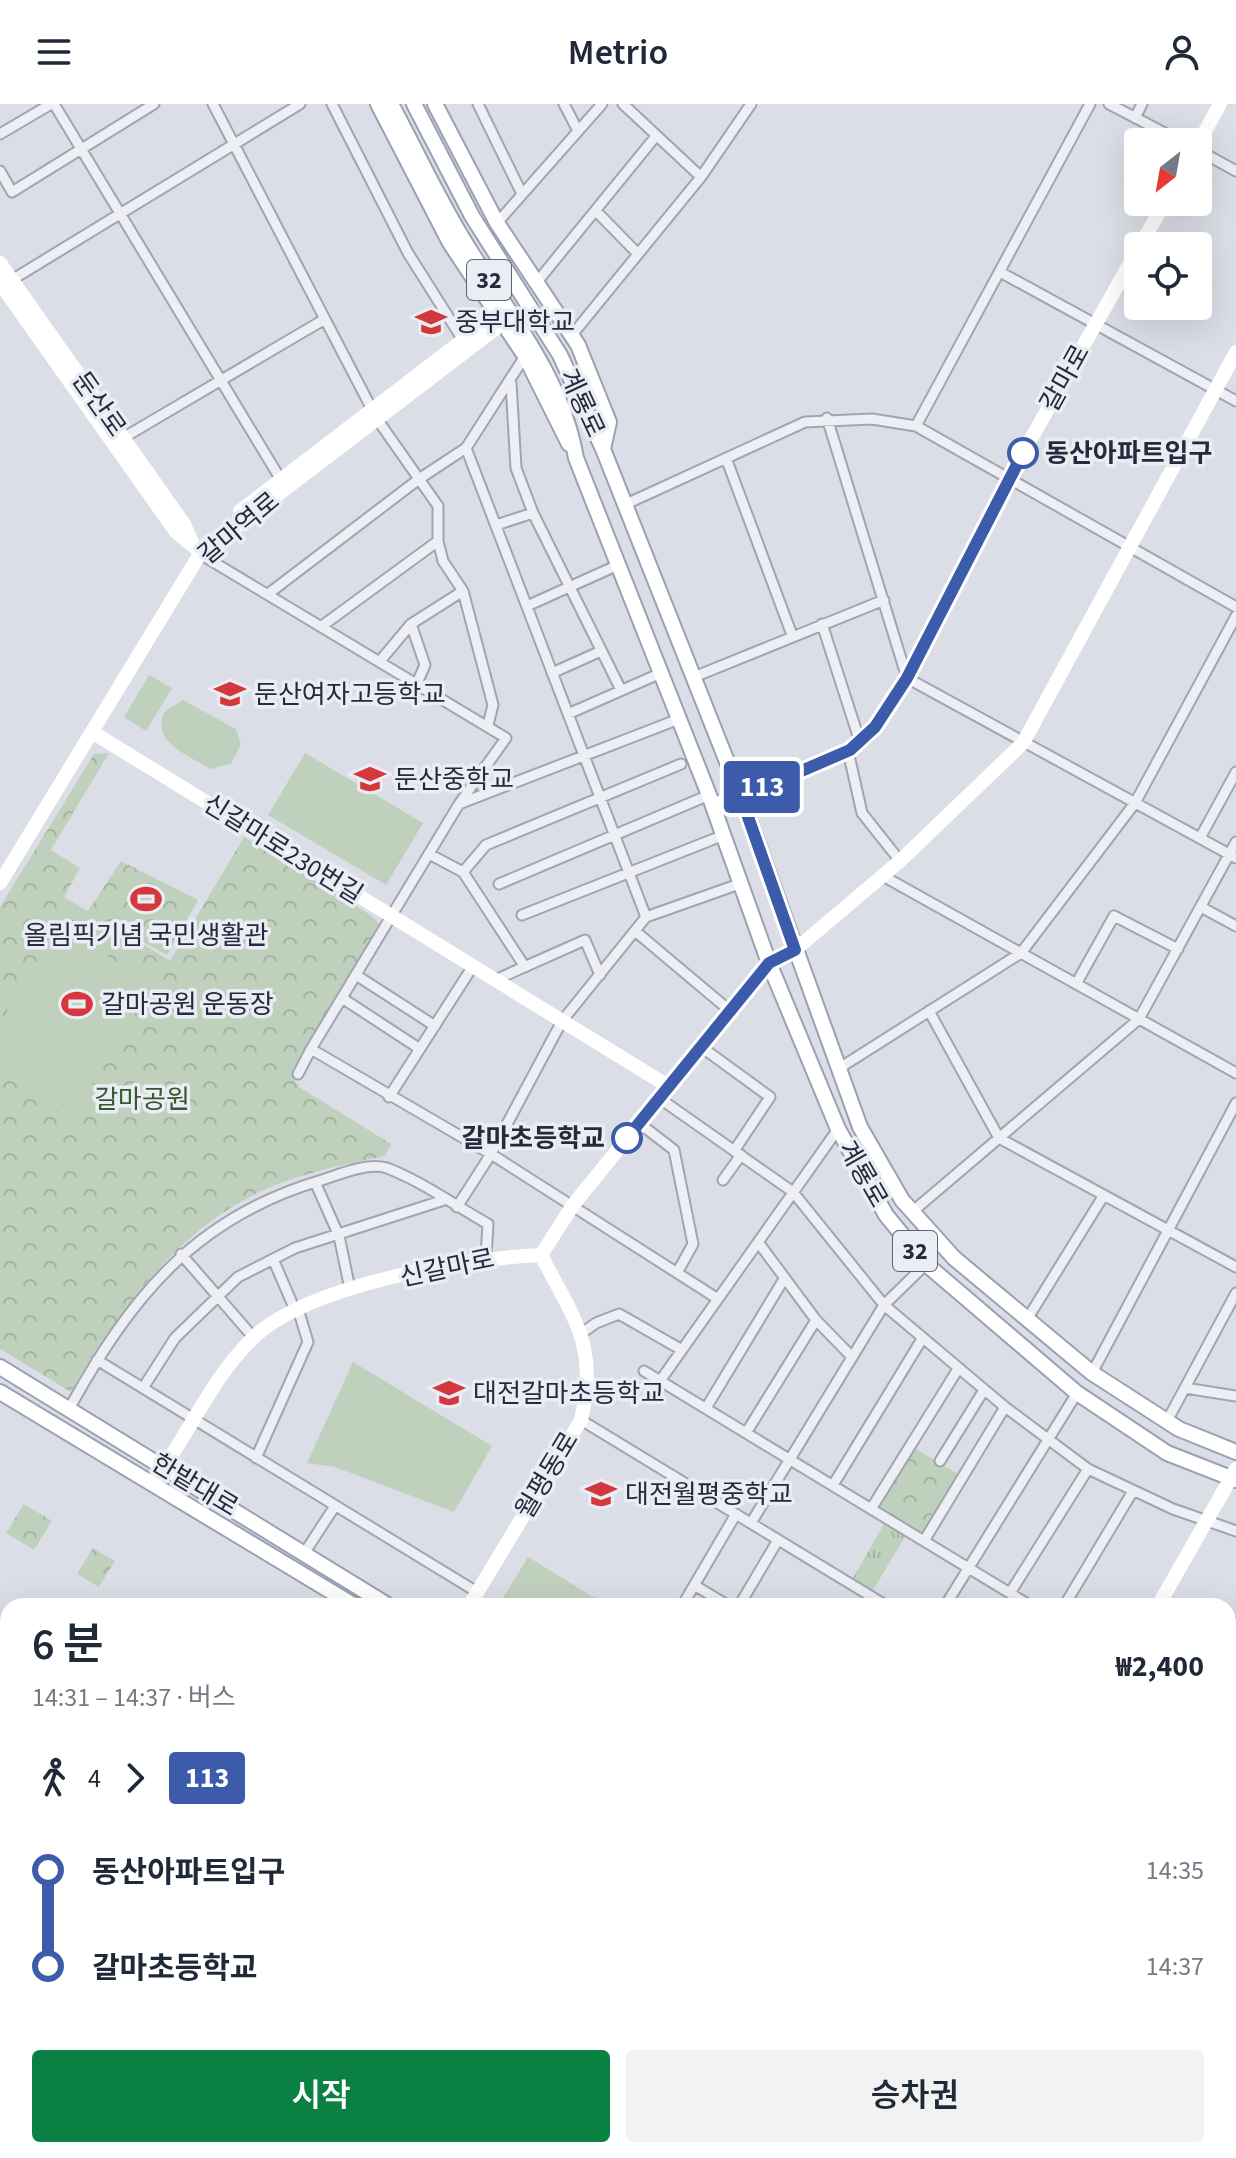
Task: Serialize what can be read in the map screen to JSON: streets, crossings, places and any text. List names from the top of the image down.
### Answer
{
  "streets": {
    "main road": [
      "32",
      "갈마로",
      "계룡로",
      "둔산로",
      "갈마역로",
      "신갈마로230번길",
      "신갈마로",
      "월평동로",
      "한밭대로"
    ]
  },
  "crossings": [
    ["32", "계룡로"],
    ["32", "갈마역로"],
    ["갈마로", "계룡로"],
    ["둔산로", "갈마역로"],
    ["갈마역로", "신갈마로230번길"],
    ["신갈마로", "월평동로"],
    ["신갈마로", "한밭대로"]
  ],
  "parks": ["갈마공원"],
  "places": {
    "school or university": [
      "중부대학교",
      "둔산여자고등학교",
      "둔산중학교",
      "대전갈마초등학교",
      "대전월평중학교"
    ],
    "other": ["동산아파트입구", "갈마초등학교"],
    "sports": ["올림픽기념 국민생활관", "갈마공원 운동장"]
  },
  "lines": ["bus line 113"],
  "north": "bottom left",
  "page": {
    "header": "Metrio",
    "on_map": "113",
    "heading": ["6 분", "14:31 – 14:37 · 버스", "₩2,400"],
    "legs": ["4", "113"],
    "list": [
      {
        "name": "동산아파트입구",
        "value": "14:35"
      },
      {
        "name": "갈마초등학교",
        "value": "14:37"
      }
    ],
    "buttons": ["시작", "승차권"]
  }
}
